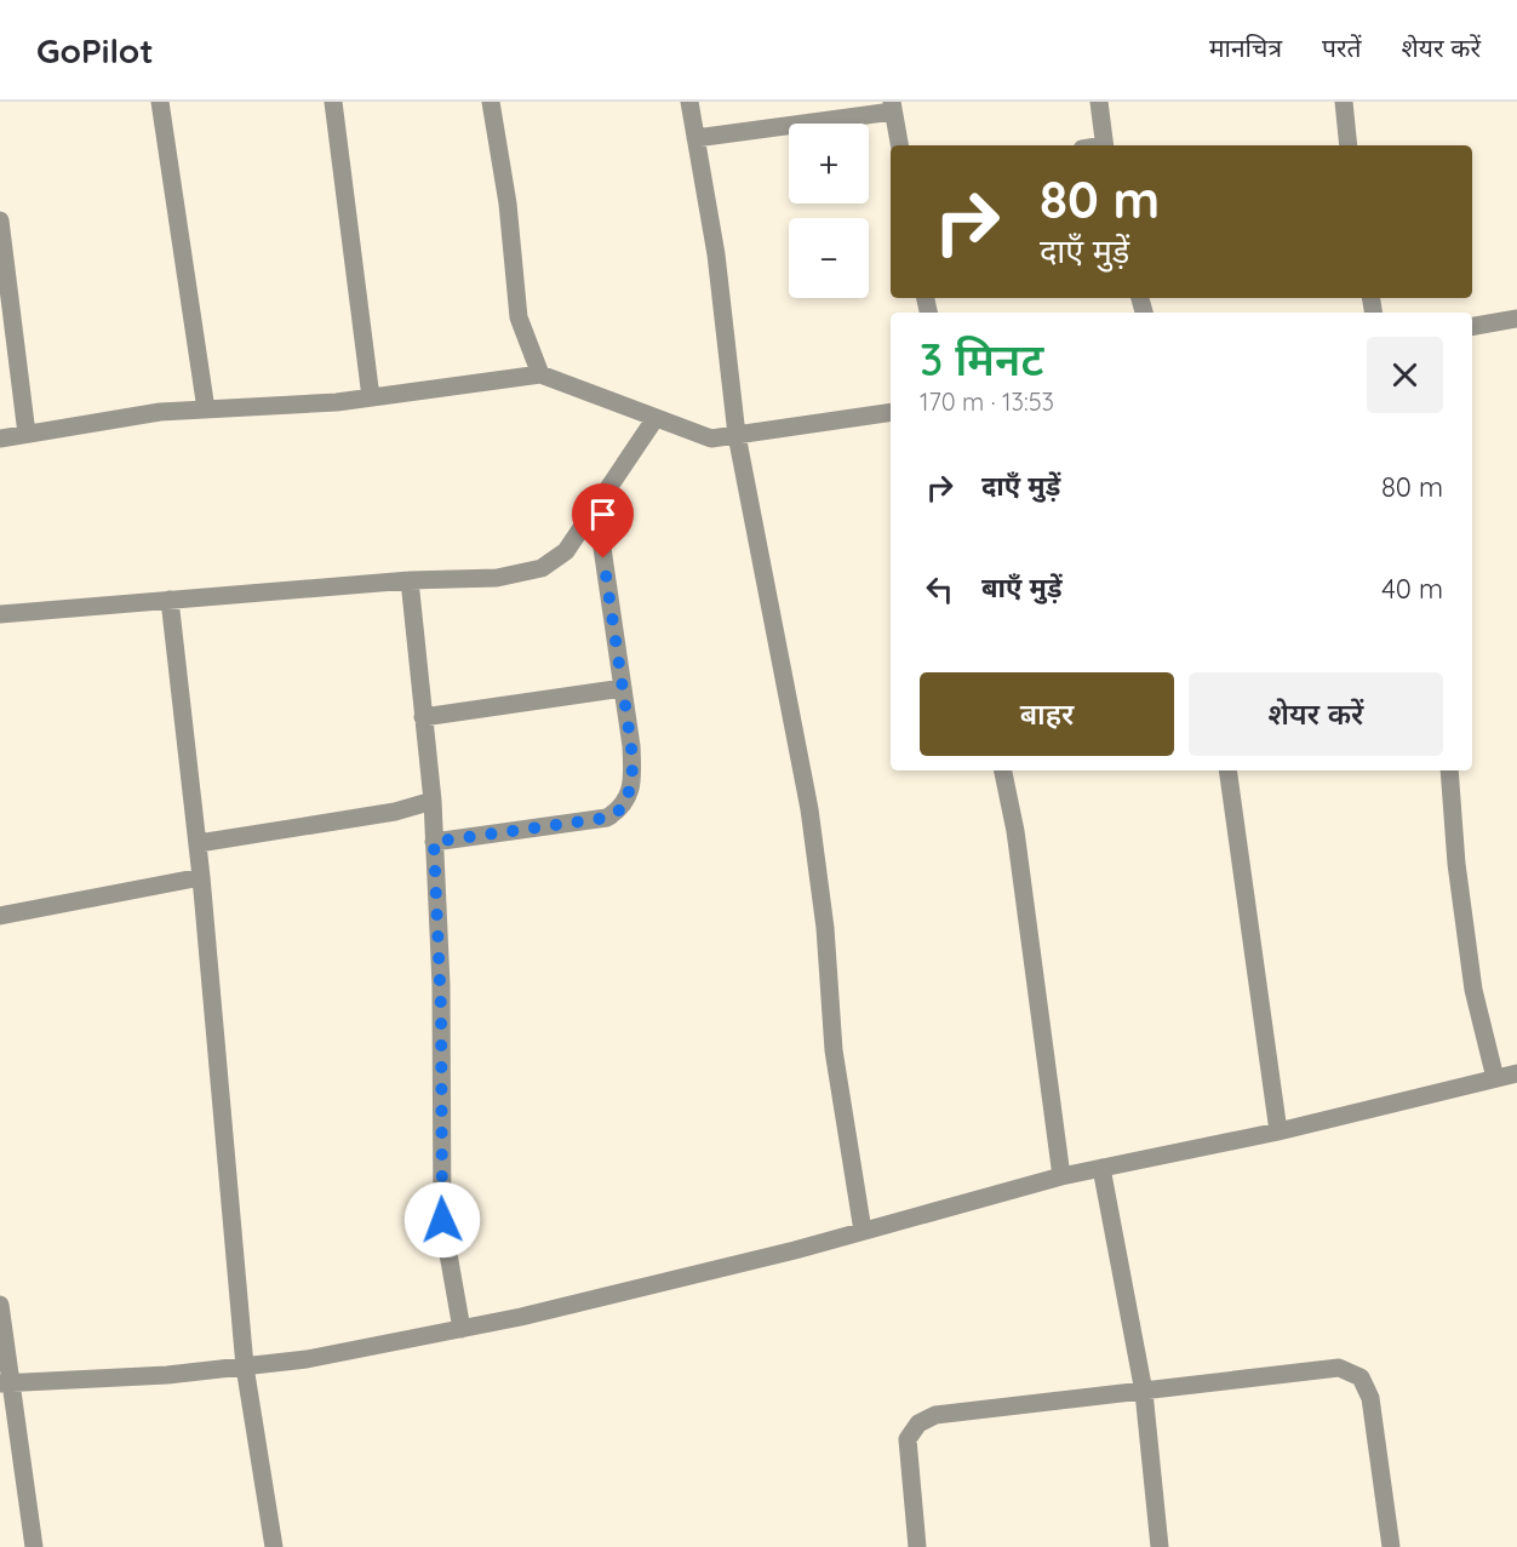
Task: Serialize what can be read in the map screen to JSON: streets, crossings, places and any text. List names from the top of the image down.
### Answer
{
  "page": {
    "header": "GoPilot",
    "nav": ["मानचित्र", "परतें", "शेयर करें"],
    "map_buttons": ["+", "−"],
    "turn": ["80 m", "दाएँ मुड़ें"],
    "heading": ["3 मिनट", "170 m · 13:53"],
    "list": [
      {
        "name": "दाएँ मुड़ें",
        "value": "80 m"
      },
      {
        "name": "बाएँ मुड़ें",
        "value": "40 m"
      }
    ],
    "buttons": ["बाहर", "शेयर करें"]
  }
}
